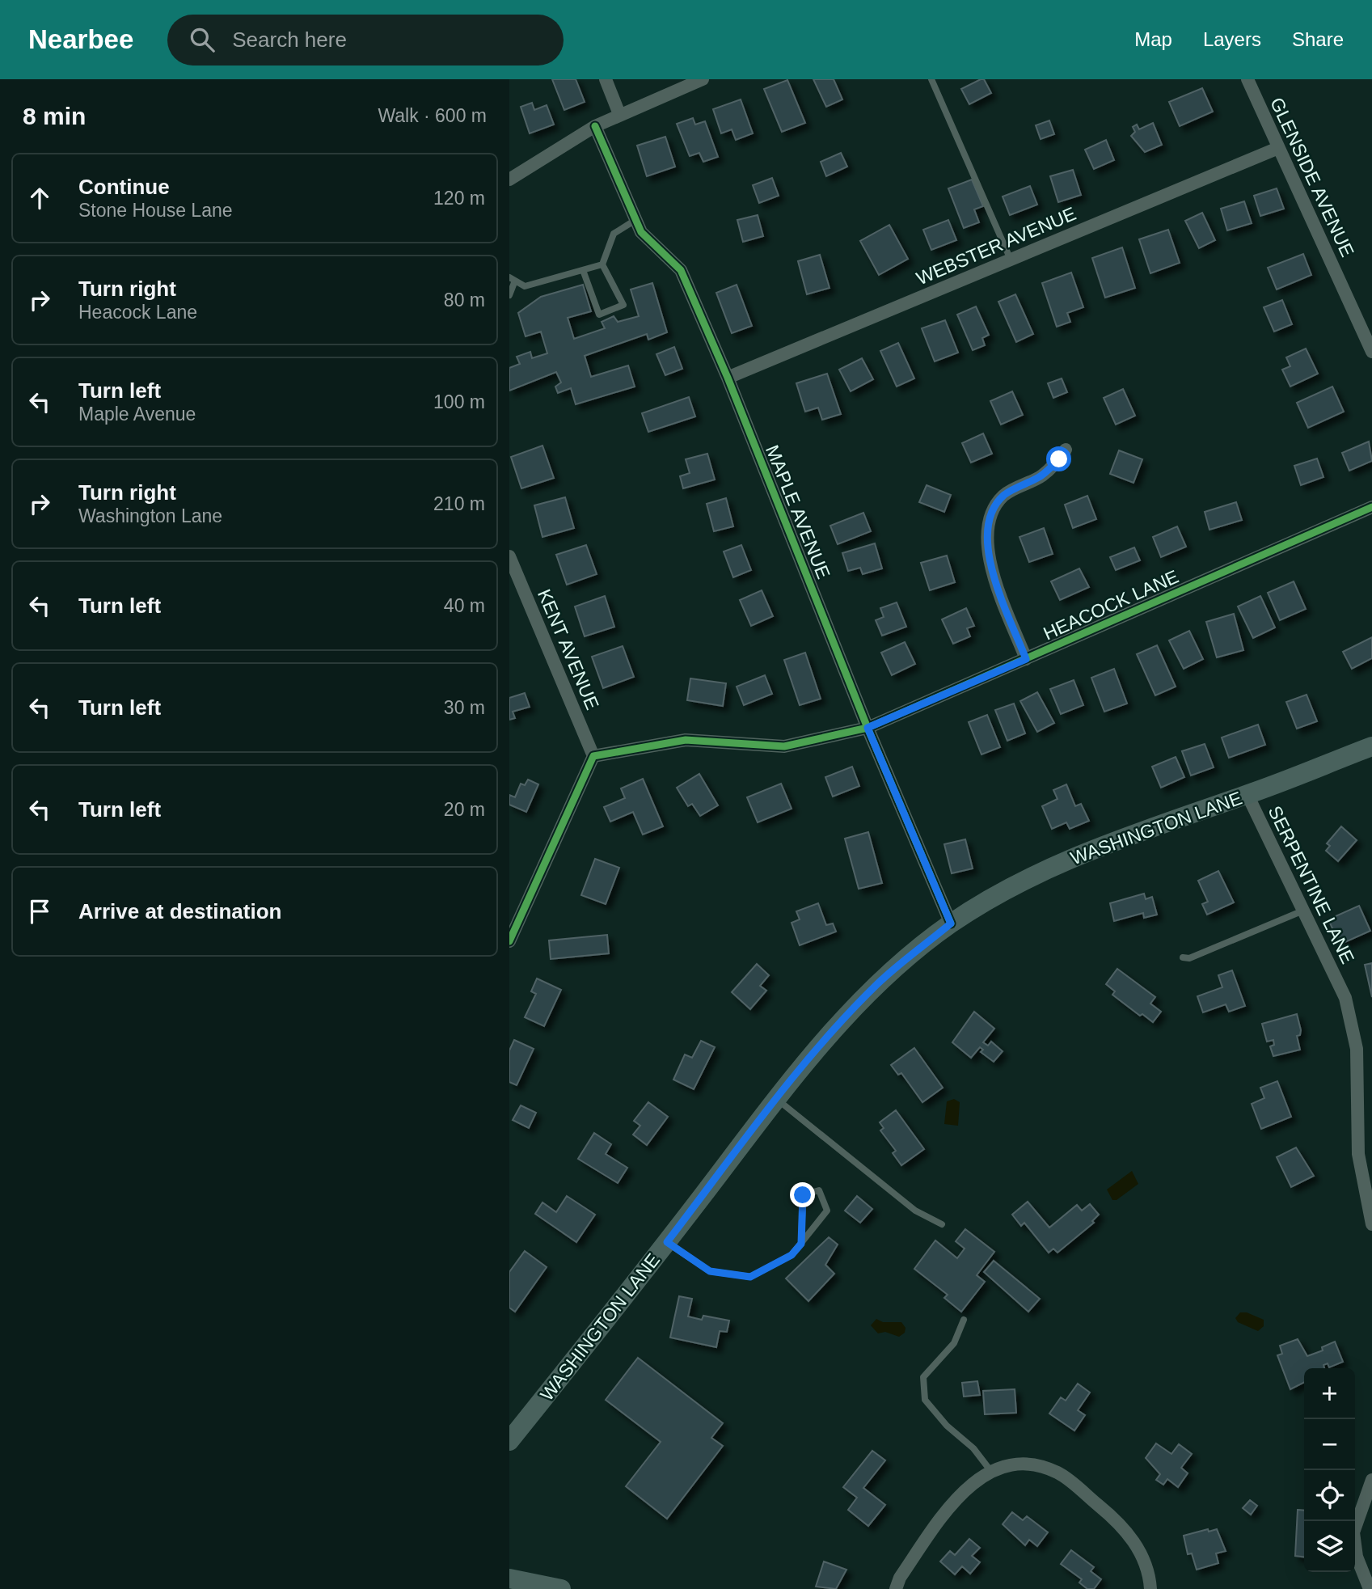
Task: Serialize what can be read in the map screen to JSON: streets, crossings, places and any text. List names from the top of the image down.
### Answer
{
  "streets": {
    "main road": ["WASHINGTON LANE"],
    "street": [
      "GLENSIDE AVENUE",
      "WEBSTER AVENUE",
      "MAPLE AVENUE",
      "HEACOCK LANE",
      "KENT AVENUE",
      "SERPENTINE LANE"
    ]
  },
  "crossings": [
    ["GLENSIDE AVENUE", "WEBSTER AVENUE"],
    ["WEBSTER AVENUE", "MAPLE AVENUE"],
    ["MAPLE AVENUE", "HEACOCK LANE"],
    ["MAPLE AVENUE", "WASHINGTON LANE"],
    ["HEACOCK LANE", "KENT AVENUE"],
    ["WASHINGTON LANE", "SERPENTINE LANE"]
  ],
  "page": {
    "header": "Nearbee",
    "search": "Search here",
    "nav": ["Map", "Layers", "Share"],
    "heading": ["8 min", "Walk · 600 m"],
    "list": [
      ["Continue", "Stone House Lane", "120 m"],
      ["Turn right", "Heacock Lane", "80 m"],
      ["Turn left", "Maple Avenue", "100 m"],
      ["Turn right", "Washington Lane", "210 m"],
      ["Turn left", "40 m"],
      ["Turn left", "30 m"],
      ["Turn left", "20 m"],
      "Arrive at destination"
    ],
    "map_buttons": ["+", "−"]
  }
}
